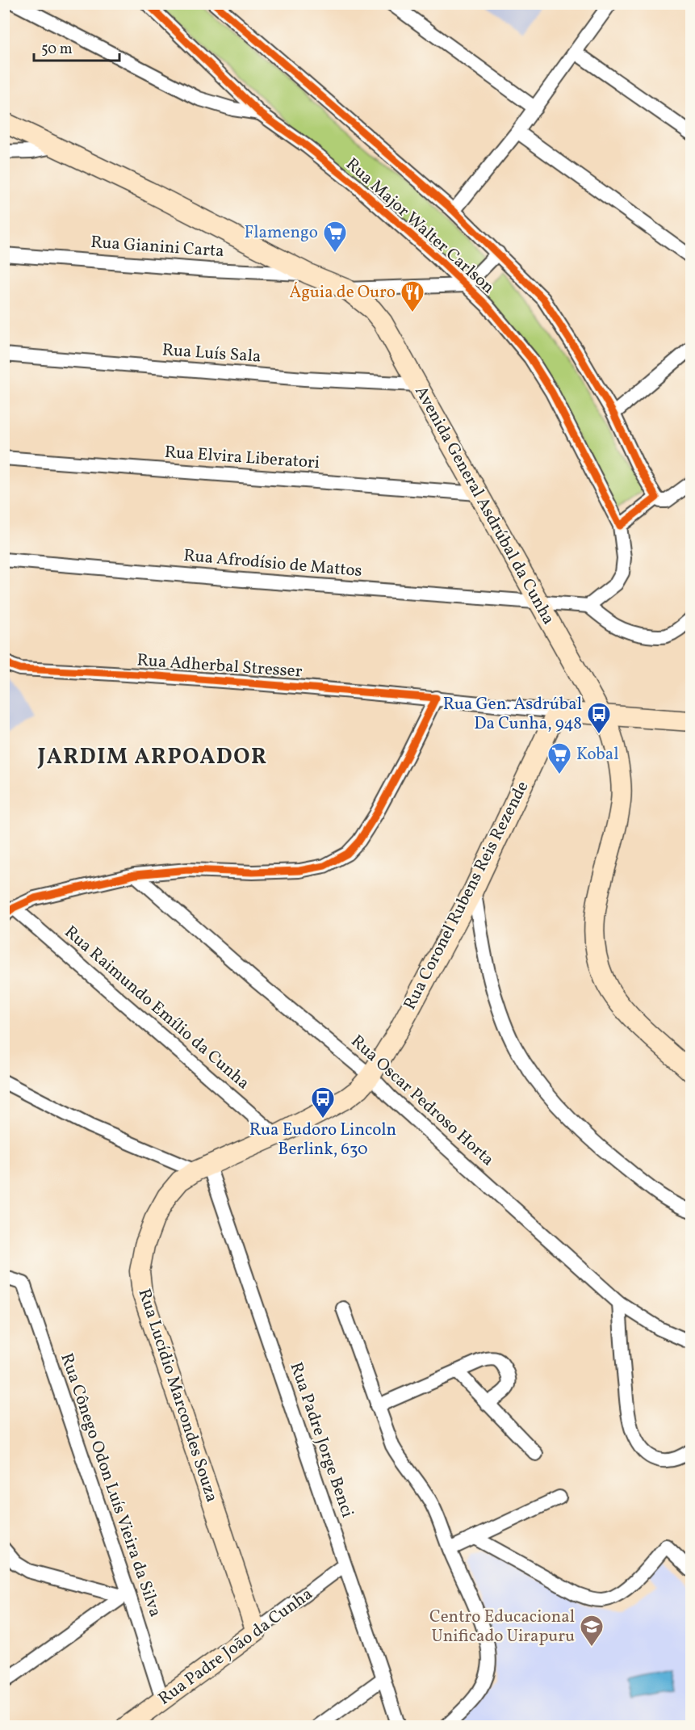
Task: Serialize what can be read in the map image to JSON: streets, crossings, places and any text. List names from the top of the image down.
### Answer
{
  "streets": {
    "street": [
      "Rua Major Walter Carlson",
      "Rua Gianini Carta",
      "Rua Luís Sala",
      "Rua Elvira Liberatori",
      "Avenida General Asdrúbal da Cunha",
      "Rua Afrodísio de Mattos",
      "Rua Adherbal Stresser",
      "Rua Coronel Rubens Reis Rezende",
      "Rua Raimundo Emílio da Cunha",
      "Rua Oscar Pedroso Horta",
      "Rua Lucídio Marcondes Souza",
      "Rua Padre Jorge Benci",
      "Rua Cônego Odon Luís Vieira da Silva",
      "Rua Padre João da Cunha"
    ]
  },
  "crossings": [
    ["Rua Gianini Carta", "Avenida General Asdrúbal da Cunha"],
    ["Rua Luís Sala", "Avenida General Asdrúbal da Cunha"],
    ["Rua Elvira Liberatori", "Avenida General Asdrúbal da Cunha"],
    ["Avenida General Asdrúbal da Cunha", "Rua Afrodísio de Mattos"],
    ["Avenida General Asdrúbal da Cunha", "Rua Adherbal Stresser"],
    ["Rua Adherbal Stresser", "Rua Coronel Rubens Reis Rezende"],
    ["Rua Coronel Rubens Reis Rezende", "Rua Raimundo Emílio da Cunha"],
    ["Rua Coronel Rubens Reis Rezende", "Rua Oscar Pedroso Horta"],
    ["Rua Coronel Rubens Reis Rezende", "Rua Lucídio Marcondes Souza"],
    ["Rua Raimundo Emílio da Cunha", "Rua Lucídio Marcondes Souza"],
    ["Rua Lucídio Marcondes Souza", "Rua Padre Jorge Benci"],
    ["Rua Lucídio Marcondes Souza", "Rua Padre João da Cunha"],
    ["Rua Padre Jorge Benci", "Rua Padre João da Cunha"],
    ["Rua Cônego Odon Luís Vieira da Silva", "Rua Padre João da Cunha"]
  ],
  "districts": ["JARDIM ARPOADOR"],
  "places": {
    "supermarket": ["Flamengo", "Kobal"],
    "restaurant": ["Águia de Ouro"],
    "bus stop": ["Rua Gen. Asdrúbal Da Cunha, 948", "Rua Eudoro Lincoln Berlink, 630"],
    "school or university": ["Centro Educacional Unificado Uirapuru"]
  },
  "scale_bar": "50 m"
}
